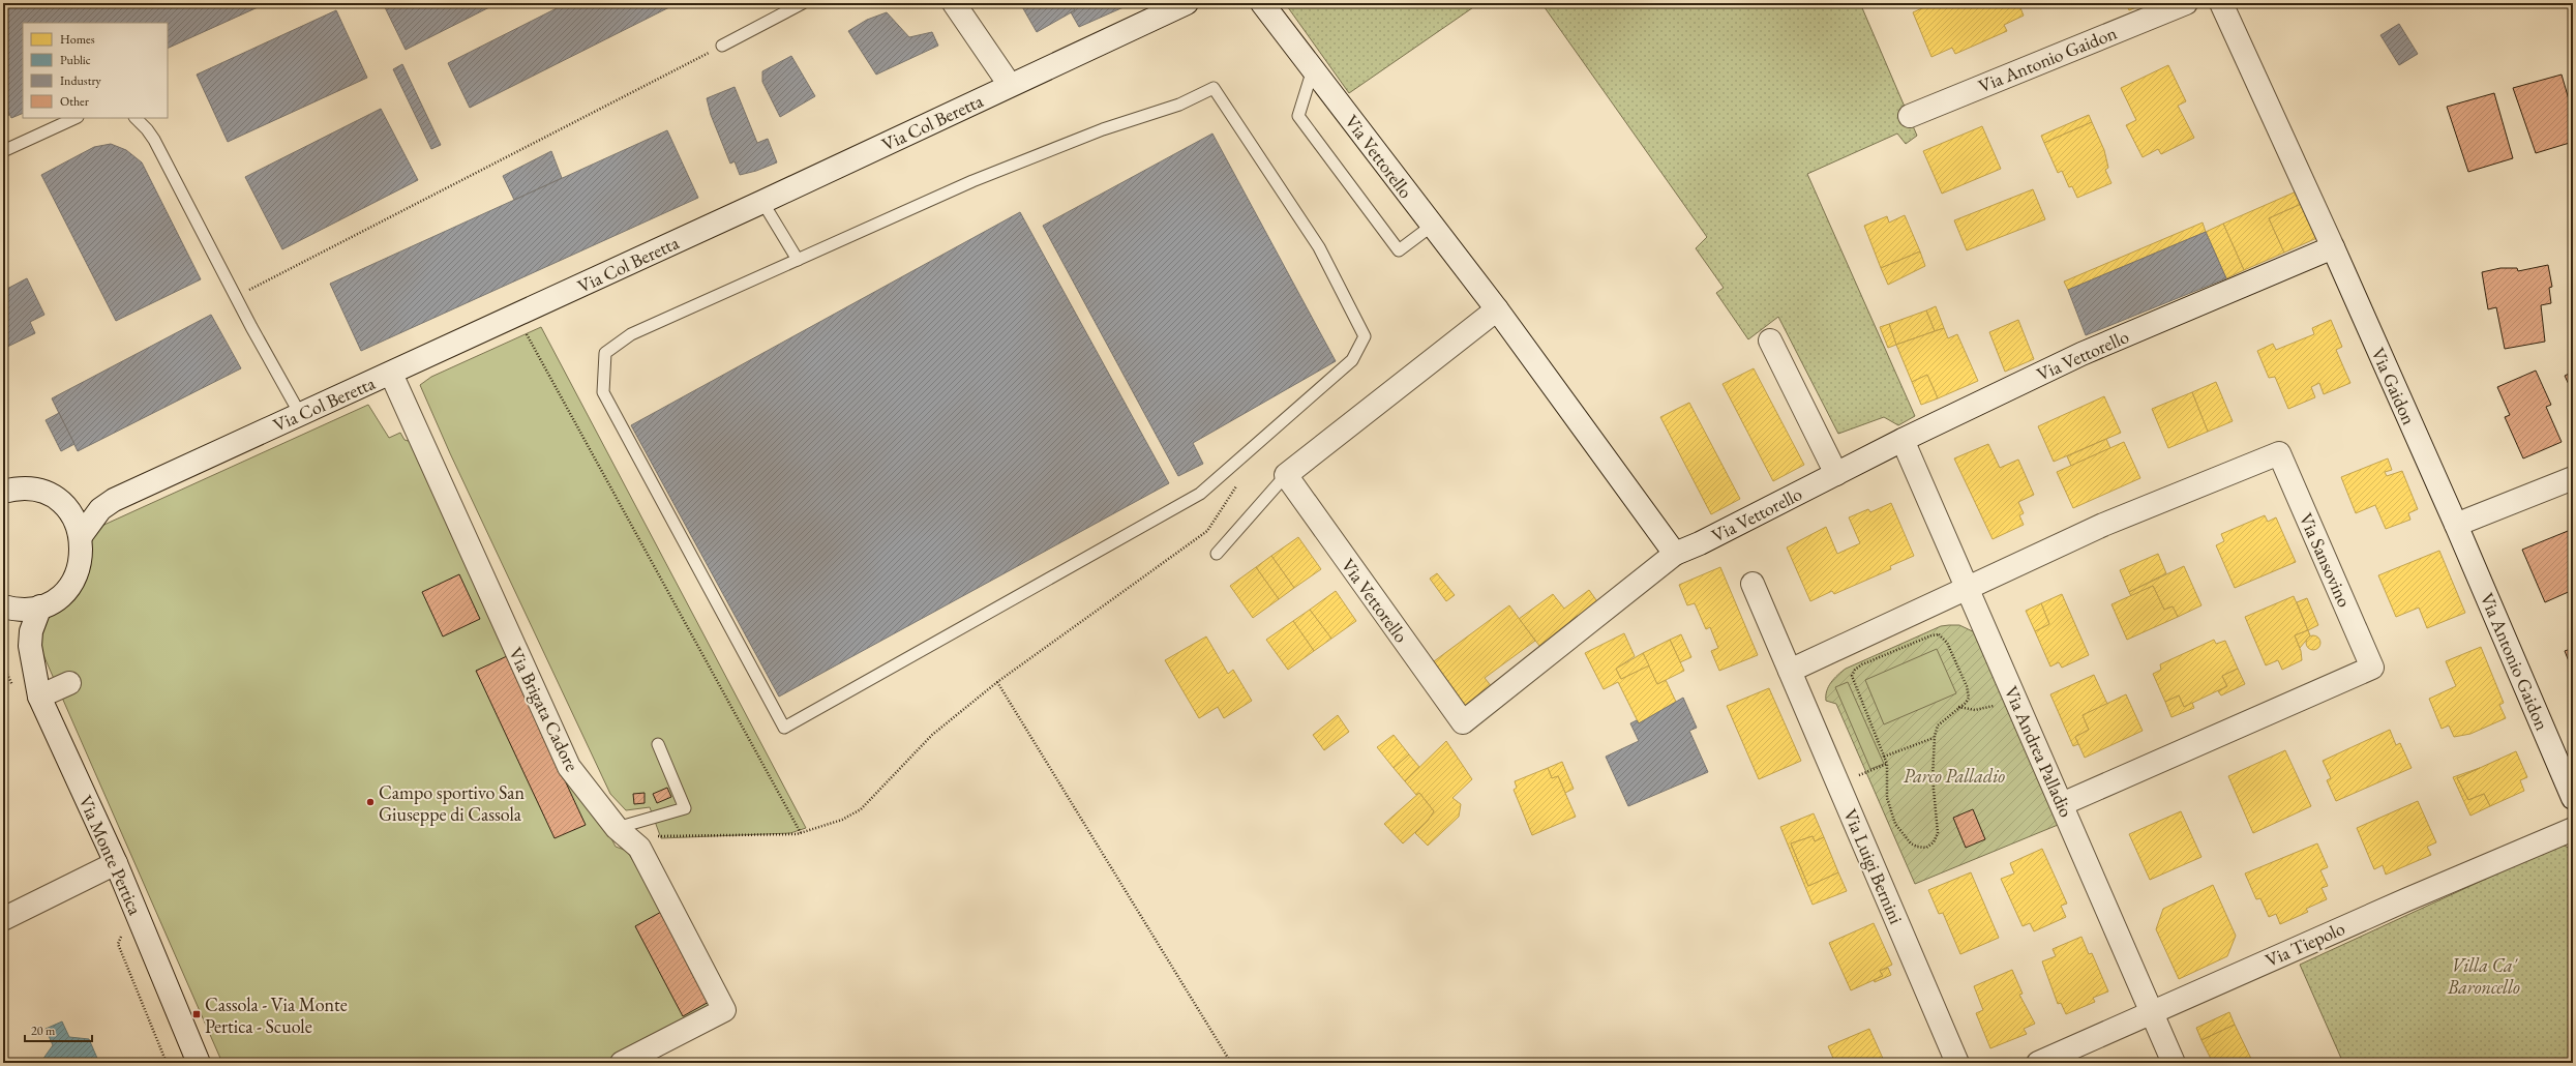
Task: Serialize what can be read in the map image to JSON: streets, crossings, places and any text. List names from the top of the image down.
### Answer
{
  "streets": {
    "street": [
      "Via Antonio Gaidon",
      "Via Col Beretta",
      "Via Vettorello",
      "Via Gaidon",
      "Via Sansovino",
      "Via Brigata Cadore",
      "Via Andrea Palladio",
      "Via Monte Pertica",
      "Via Luigi Bernini",
      "Via Tiepolo"
    ]
  },
  "crossings": [
    ["Via Antonio Gaidon", "Via Gaidon"],
    ["Via Col Beretta", "Via Brigata Cadore"],
    ["Via Vettorello", "Via Gaidon"],
    ["Via Vettorello", "Via Andrea Palladio"],
    ["Via Sansovino", "Via Andrea Palladio"],
    ["Via Andrea Palladio", "Via Tiepolo"]
  ],
  "parks": ["Parco Palladio", "Villa Ca' Baroncello"],
  "places": {
    "other": ["Campo sportivo San Giuseppe di Cassola"],
    "transit": ["Cassola - Via Monte Pertica - Scuole"]
  },
  "legend": [
    "Homes",
    "Public",
    "Industry",
    "Other"
  ],
  "scale_bar": "20 m"
}
